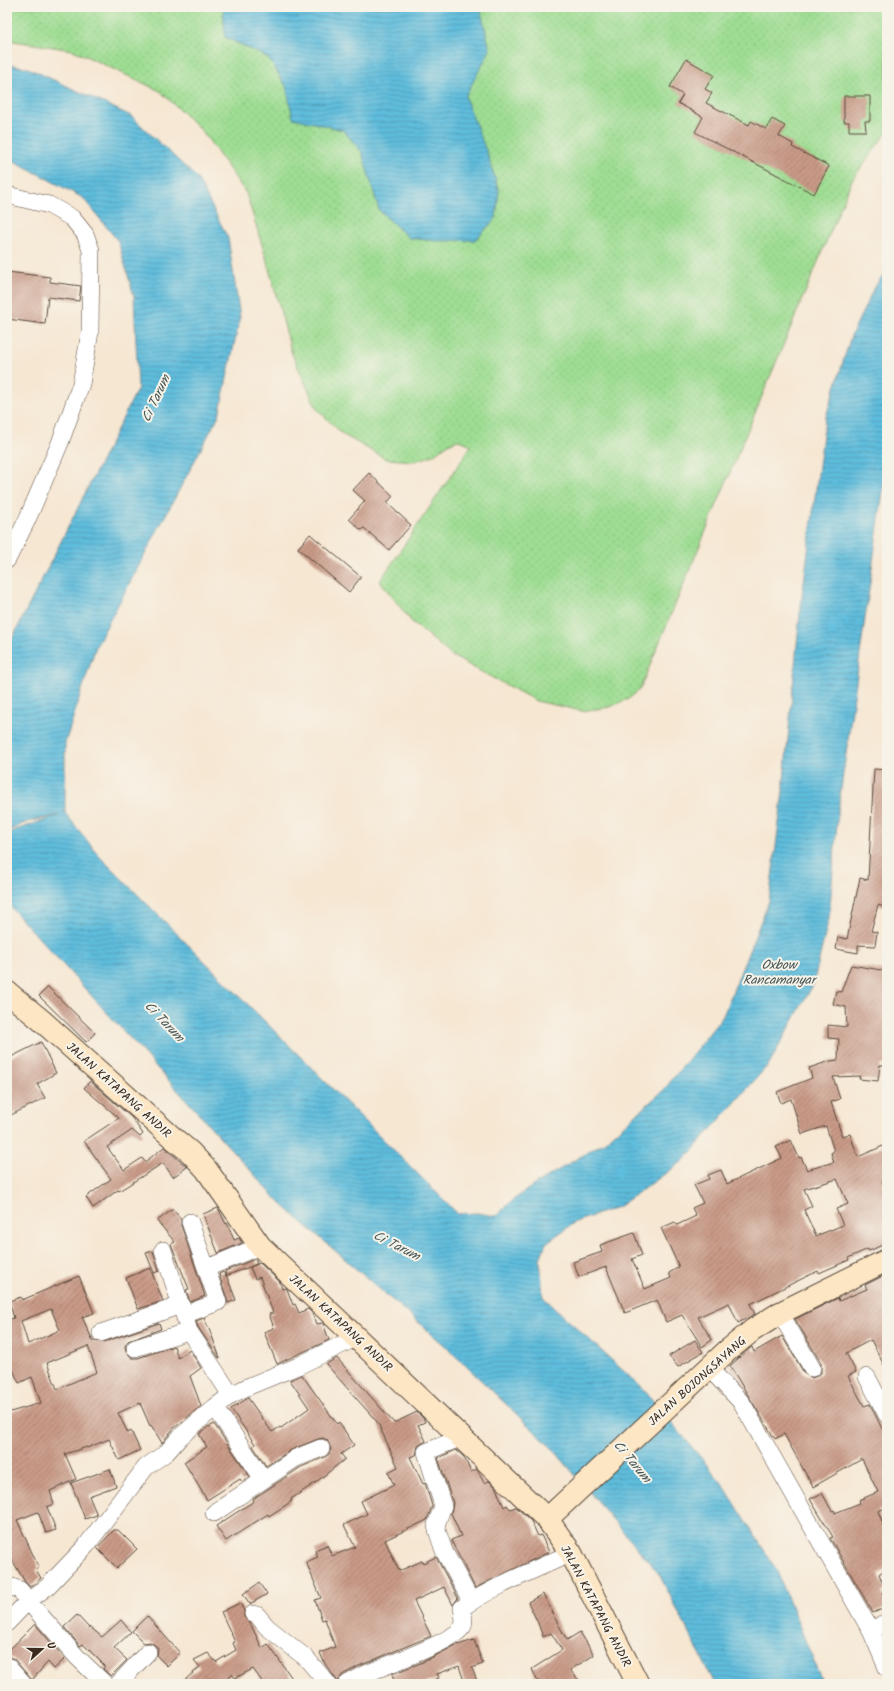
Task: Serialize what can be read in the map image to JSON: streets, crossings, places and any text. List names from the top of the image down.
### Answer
{
  "streets": {
    "street": ["JALAN KATAPANG ANDIR", "JALAN BOJONGSAYANG"]
  },
  "crossings": [
    ["JALAN KATAPANG ANDIR", "JALAN BOJONGSAYANG"]
  ],
  "water": ["Ci Tarum", "Oxbow Rancamanyar"],
  "north": "right"
}
